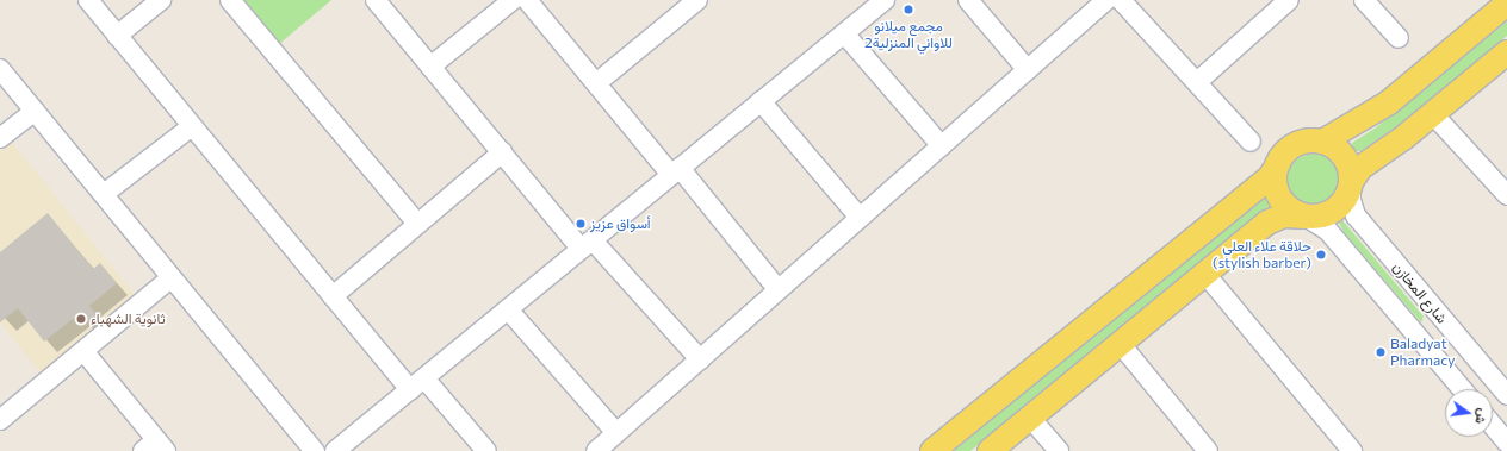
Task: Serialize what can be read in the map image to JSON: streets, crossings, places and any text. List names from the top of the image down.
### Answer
{
  "streets": {
    "street": ["شارع المخازن"]
  },
  "places": [
    "مجمع ميلانو للاواني المنزلية2",
    "أسواق عزيز",
    "حلاقة علاء العلي (stylish barber)",
    "ثانوية الشهباء",
    "Baladyat Pharmacy"
  ],
  "north": "right"
}
